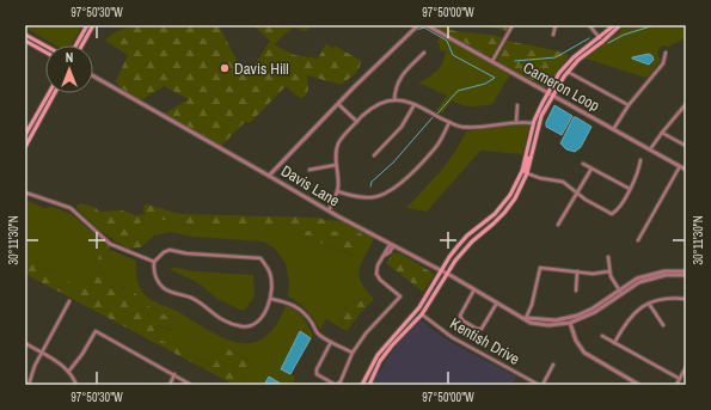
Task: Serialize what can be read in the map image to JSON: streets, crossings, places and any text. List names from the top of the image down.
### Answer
{
  "streets": {
    "street": ["Cameron Loop", "Davis Lane", "Kentish Drive"]
  },
  "places": ["Davis Hill"],
  "north": "top",
  "coordinates": ["97°50'30\"W", "97°50'00\"W", "30°11'30\"N"]
}
